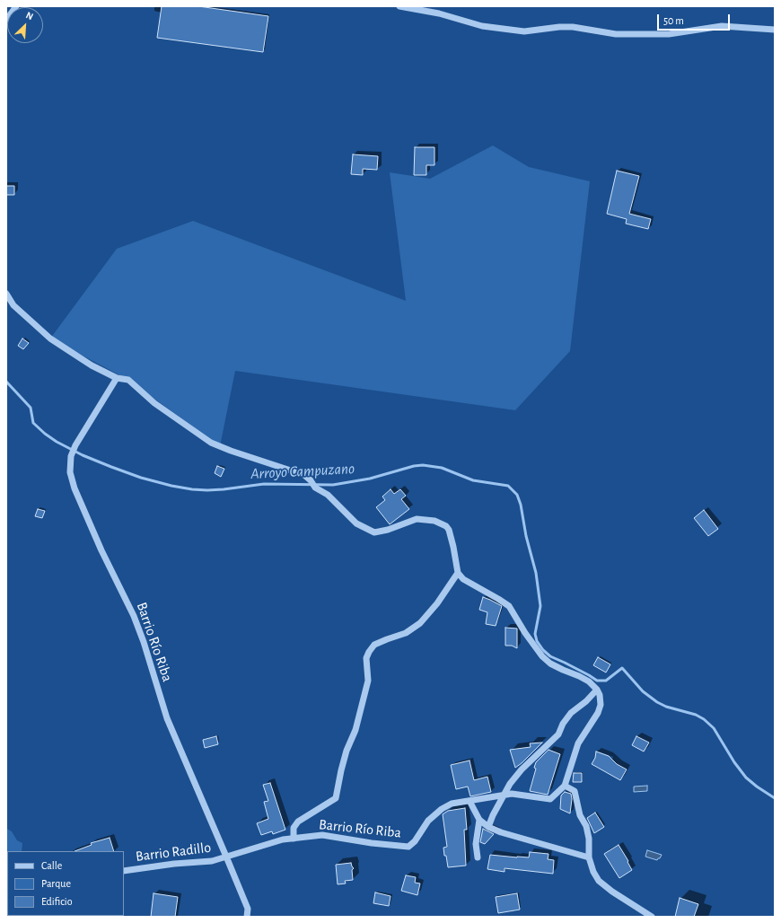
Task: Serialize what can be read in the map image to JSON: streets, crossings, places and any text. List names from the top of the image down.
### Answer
{
  "streets": {
    "street": ["Barrio Río Riba", "Barrio Radillo"]
  },
  "crossings": [
    ["Barrio Río Riba", "Barrio Radillo"]
  ],
  "water": ["Arroyo Campuzano"],
  "legend": ["Calle", "Parque", "Edificio"],
  "scale_bar": "50 m",
  "north": "top right"
}
